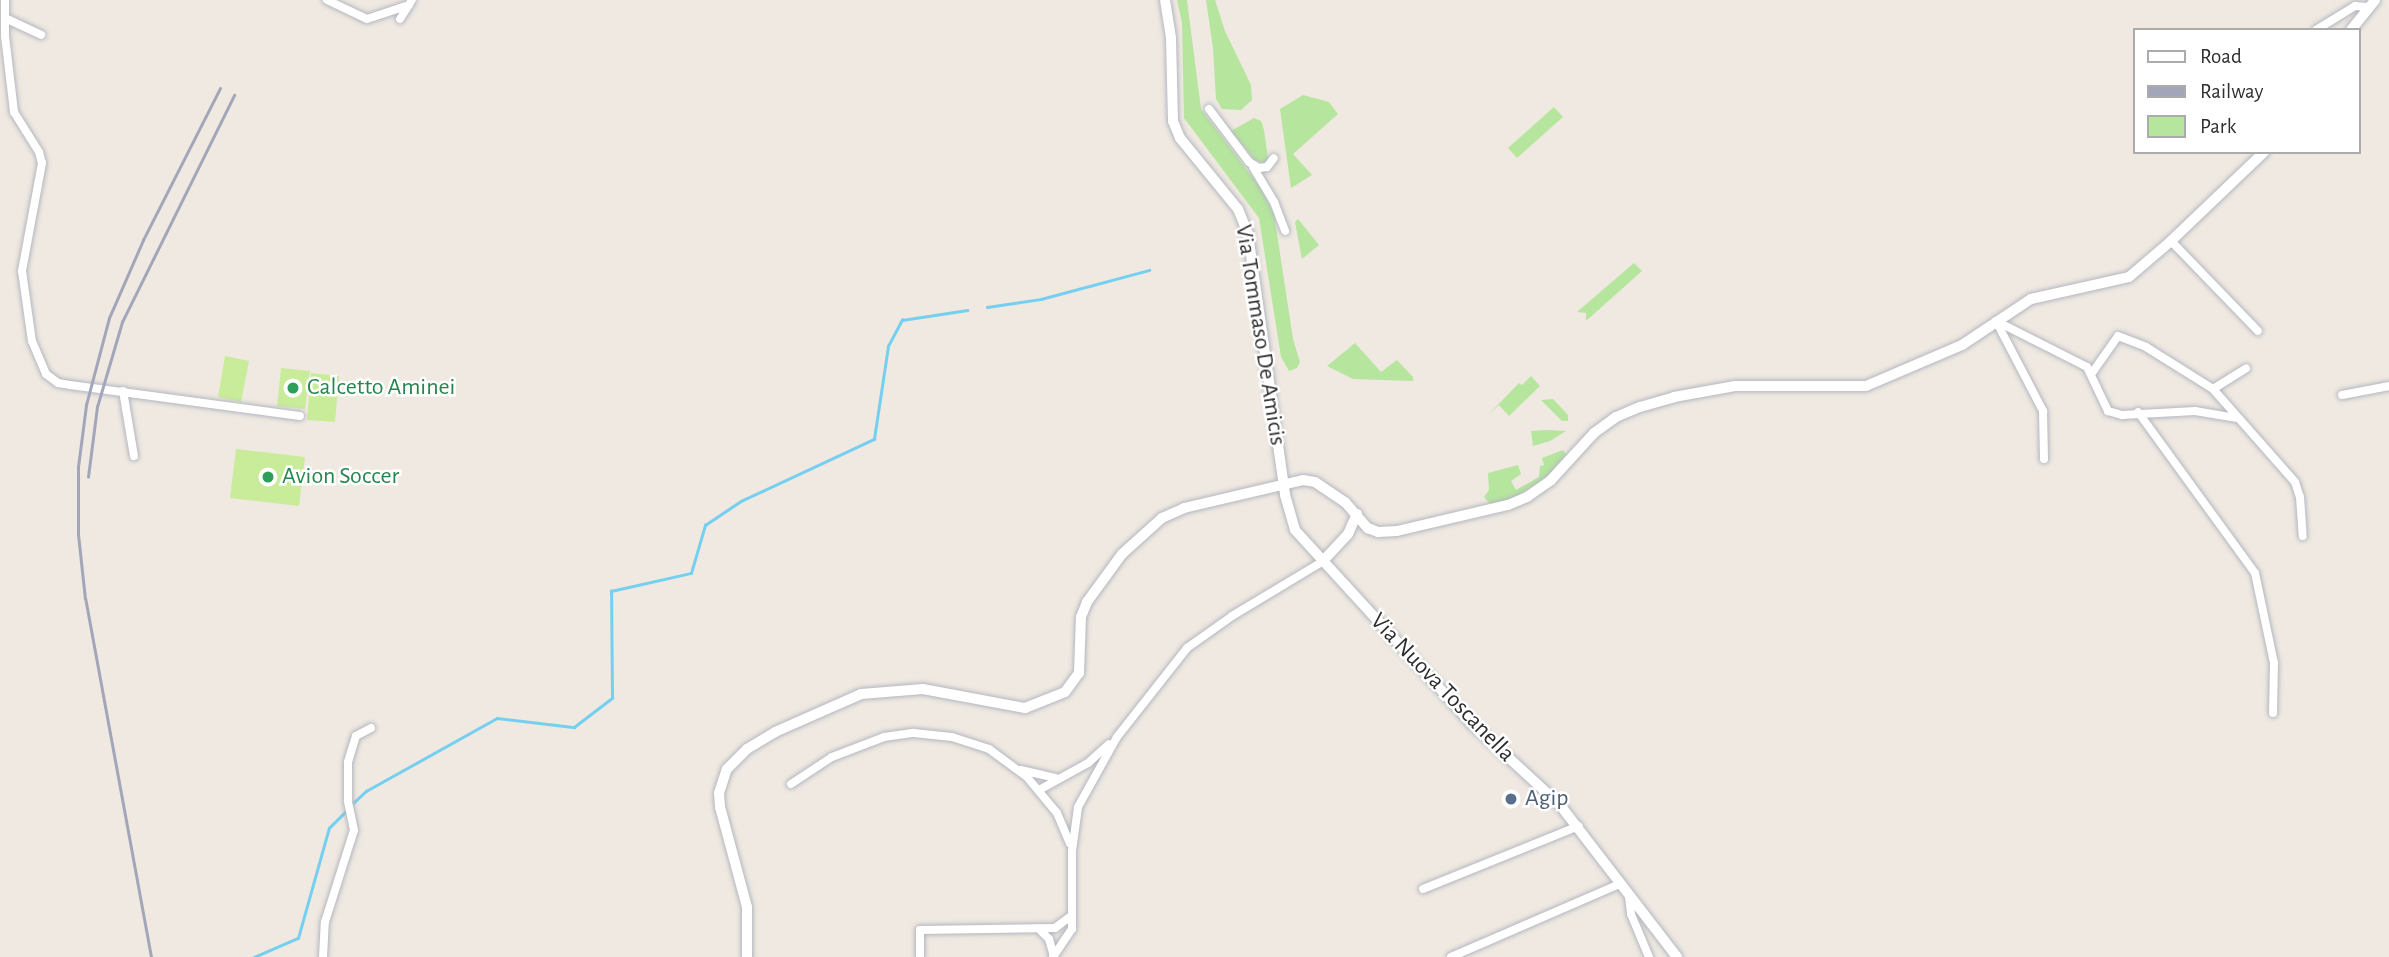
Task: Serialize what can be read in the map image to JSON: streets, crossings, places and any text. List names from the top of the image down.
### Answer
{
  "streets": {
    "main road": ["Via Tommaso De Amicis", "Via Nuova Toscanella"]
  },
  "crossings": [
    ["Via Tommaso De Amicis", "Via Nuova Toscanella"]
  ],
  "places": ["Calcetto Aminei", "Avion Soccer", "Agip"],
  "legend": ["Road", "Railway", "Park"]
}
